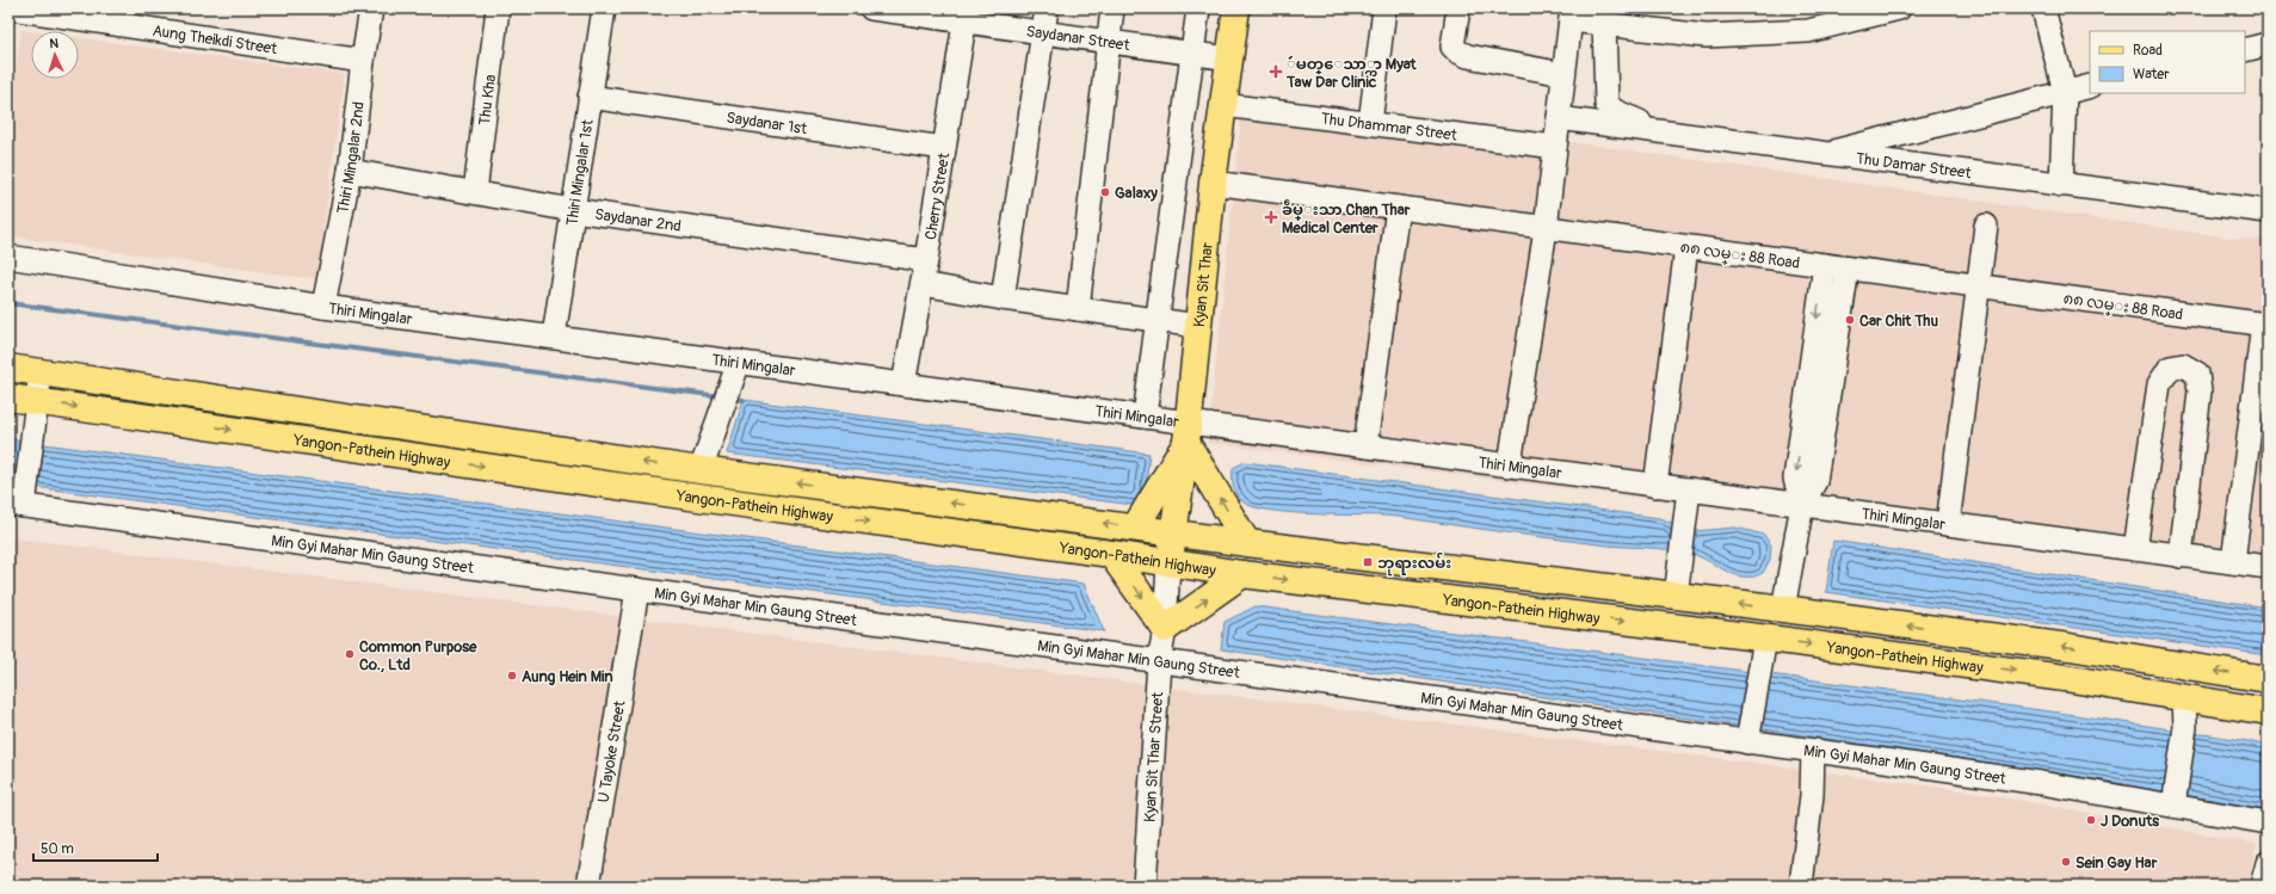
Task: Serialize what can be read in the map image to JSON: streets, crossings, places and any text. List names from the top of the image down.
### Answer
{
  "streets": {
    "main road": ["Kyan Sit Thar", "Yangon-Pathein Highway"],
    "street": [
      "Saydanar Street",
      "Aung Theikdi Street",
      "Thu Kha",
      "Saydanar 1st",
      "Thu Dhammar Street",
      "Thiri Mingalar 2nd",
      "Thu Damar Street",
      "Thiri Mingalar 1st",
      "Cherry Street",
      "Saydanar 2nd",
      "၈၈ လမ္း 88 Road",
      "Thiri Mingalar",
      "Min Gyi Mahar Min Gaung Street",
      "U Tayoke Street",
      "Kyan Sit Thar Street"
    ]
  },
  "crossings": [
    ["Saydanar Street", "Cherry Street"],
    ["Saydanar Street", "Kyan Sit Thar"],
    ["Aung Theikdi Street", "Thiri Mingalar 2nd"],
    ["Thu Kha", "Saydanar 2nd"],
    ["Saydanar 1st", "Thiri Mingalar 1st"],
    ["Saydanar 1st", "Cherry Street"],
    ["Thu Dhammar Street", "Kyan Sit Thar"],
    ["Thiri Mingalar 2nd", "Saydanar 2nd"],
    ["Thiri Mingalar 2nd", "Thiri Mingalar"],
    ["Thiri Mingalar 1st", "Saydanar 2nd"],
    ["Thiri Mingalar 1st", "Thiri Mingalar"],
    ["Cherry Street", "Saydanar 2nd"],
    ["Cherry Street", "Thiri Mingalar"],
    ["၈၈ လမ္း 88 Road", "Kyan Sit Thar"],
    ["Kyan Sit Thar", "Thiri Mingalar"],
    ["Kyan Sit Thar", "Yangon-Pathein Highway"],
    ["Kyan Sit Thar", "Kyan Sit Thar Street"],
    ["Yangon-Pathein Highway", "Kyan Sit Thar Street"],
    ["Min Gyi Mahar Min Gaung Street", "U Tayoke Street"],
    ["Min Gyi Mahar Min Gaung Street", "Kyan Sit Thar Street"]
  ],
  "places": {
    "health": ["ဴမတ္ေသာ္တာ Myat Taw Dar Clinic", "ခဵမ္းသာ Chan Thar Medical Center"],
    "other": [
      "Galaxy",
      "Car Chit Thu",
      "Common Purpose Co., Ltd",
      "Aung Hein Min",
      "J Donuts",
      "Sein Gay Har"
    ],
    "transit": ["ဘုရားလမ်း"]
  },
  "legend": ["Road", "Water"],
  "scale_bar": "50 m",
  "north": "top"
}
